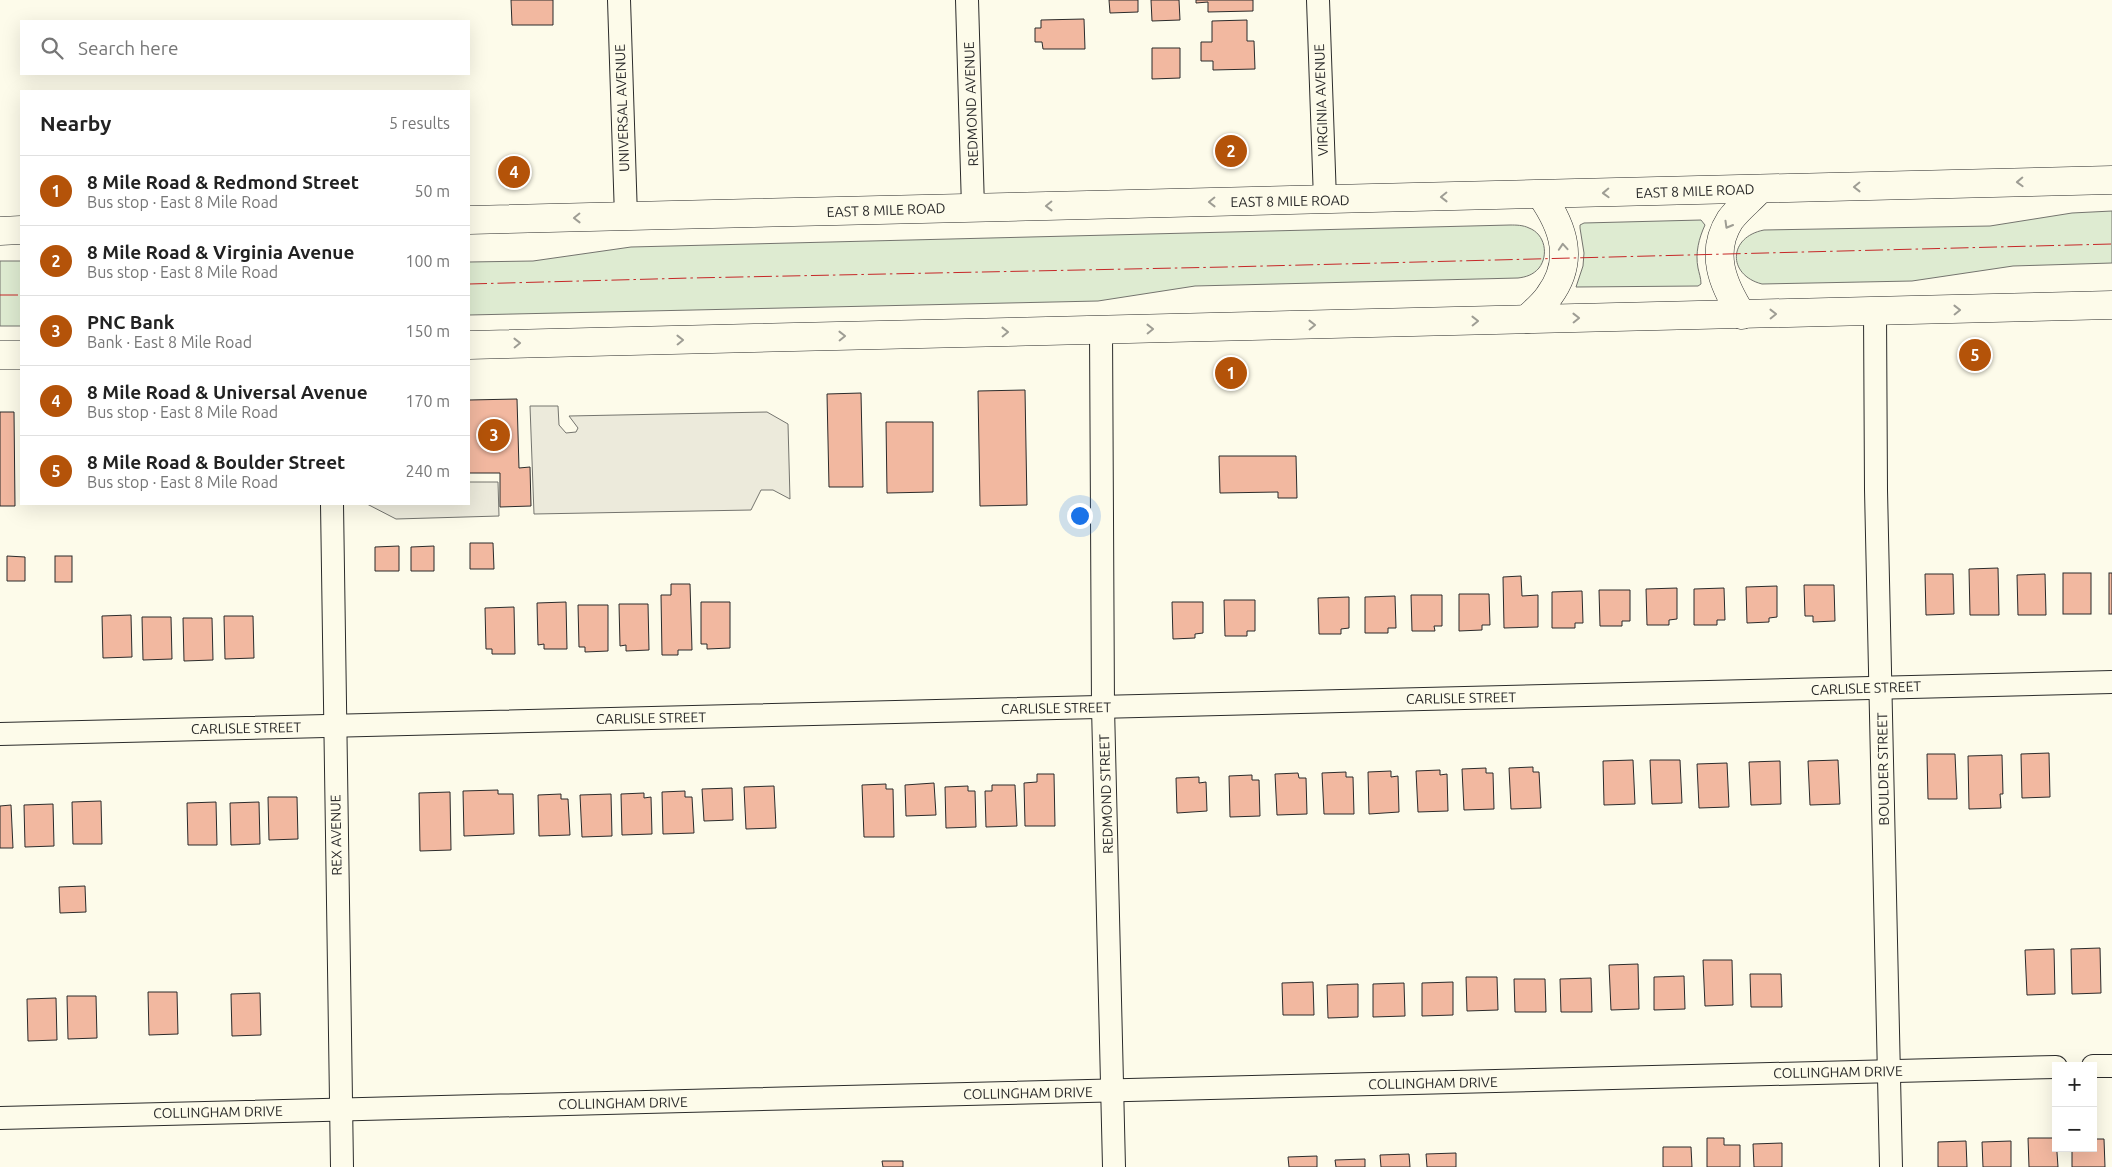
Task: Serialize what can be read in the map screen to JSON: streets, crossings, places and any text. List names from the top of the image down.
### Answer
{
  "streets": {
    "highway": ["EAST 8 MILE ROAD"],
    "street": [
      "VIRGINIA AVENUE",
      "REDMOND AVENUE",
      "UNIVERSAL AVENUE",
      "CARLISLE STREET",
      "BOULDER STREET",
      "REDMOND STREET",
      "REX AVENUE",
      "COLLINGHAM DRIVE"
    ]
  },
  "crossings": [
    ["VIRGINIA AVENUE", "EAST 8 MILE ROAD"],
    ["REDMOND AVENUE", "EAST 8 MILE ROAD"],
    ["UNIVERSAL AVENUE", "EAST 8 MILE ROAD"],
    ["CARLISLE STREET", "BOULDER STREET"],
    ["CARLISLE STREET", "REDMOND STREET"],
    ["CARLISLE STREET", "REX AVENUE"],
    ["BOULDER STREET", "COLLINGHAM DRIVE"],
    ["REDMOND STREET", "COLLINGHAM DRIVE"],
    ["REX AVENUE", "COLLINGHAM DRIVE"]
  ],
  "page": {
    "search": "Search here",
    "heading": ["Nearby", "5 results"],
    "pins": [
      "2",
      "4",
      "5",
      "1",
      "3"
    ],
    "list": [
      {
        "mark": "1",
        "name": "8 Mile Road & Redmond Street",
        "note": "Bus stop · East 8 Mile Road",
        "value": "50 m"
      },
      {
        "mark": "2",
        "name": "8 Mile Road & Virginia Avenue",
        "note": "Bus stop · East 8 Mile Road",
        "value": "100 m"
      },
      {
        "mark": "3",
        "name": "PNC Bank",
        "note": "Bank · East 8 Mile Road",
        "value": "150 m"
      },
      {
        "mark": "4",
        "name": "8 Mile Road & Universal Avenue",
        "note": "Bus stop · East 8 Mile Road",
        "value": "170 m"
      },
      {
        "mark": "5",
        "name": "8 Mile Road & Boulder Street",
        "note": "Bus stop · East 8 Mile Road",
        "value": "240 m"
      }
    ],
    "map_buttons": ["+", "−"]
  }
}
